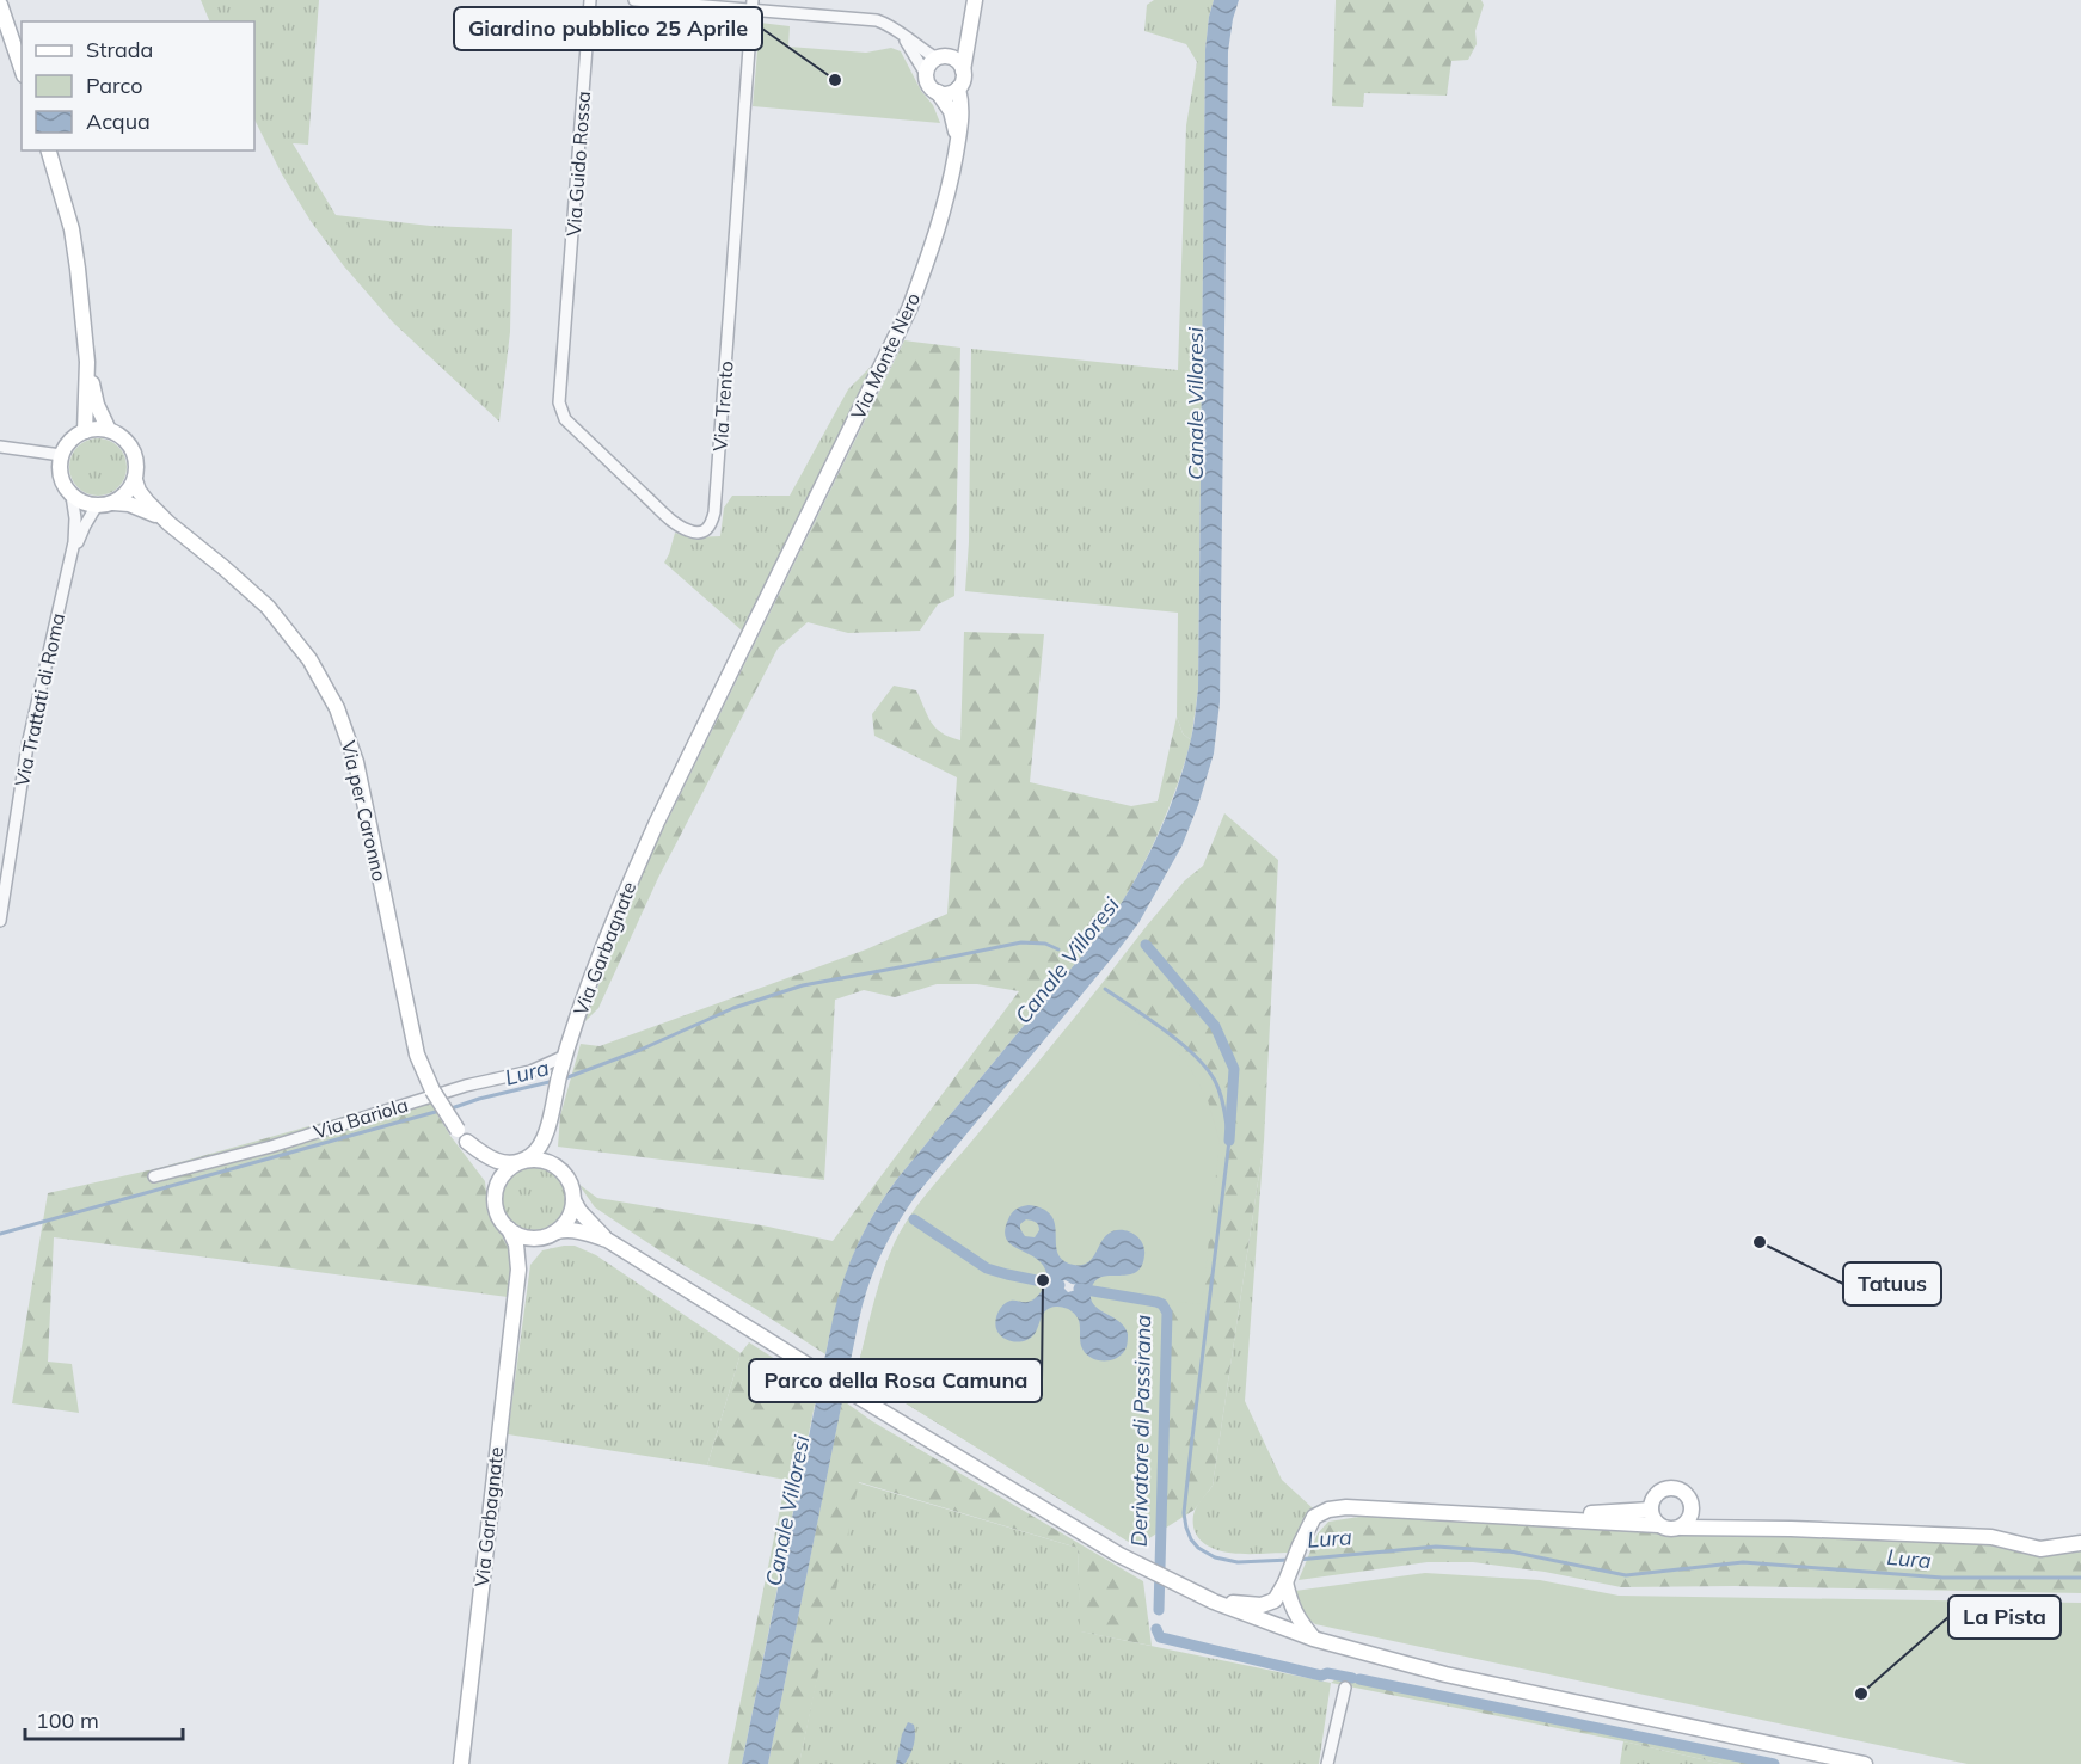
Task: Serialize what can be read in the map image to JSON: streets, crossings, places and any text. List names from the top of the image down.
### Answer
{
  "streets": {
    "main road": ["Via Monte Nero", "Via per Caronno", "Via Garbagnate"],
    "street": [
      "Via Guido Rossa",
      "Via Trento",
      "Via Trattati di Roma",
      "Via Bariola"
    ]
  },
  "crossings": [
    ["Via Guido Rossa", "Via Trento"],
    ["Via Monte Nero", "Via Garbagnate"],
    ["Via Garbagnate", "Via Bariola"]
  ],
  "water": ["Canale Villoresi", "Lura", "Derivatore di Passirana"],
  "places": [
    "Giardino pubblico 25 Aprile",
    "Tatuus",
    "Parco della Rosa Camuna",
    "La Pista"
  ],
  "legend": ["Strada", "Parco", "Acqua"],
  "scale_bar": "100 m"
}
